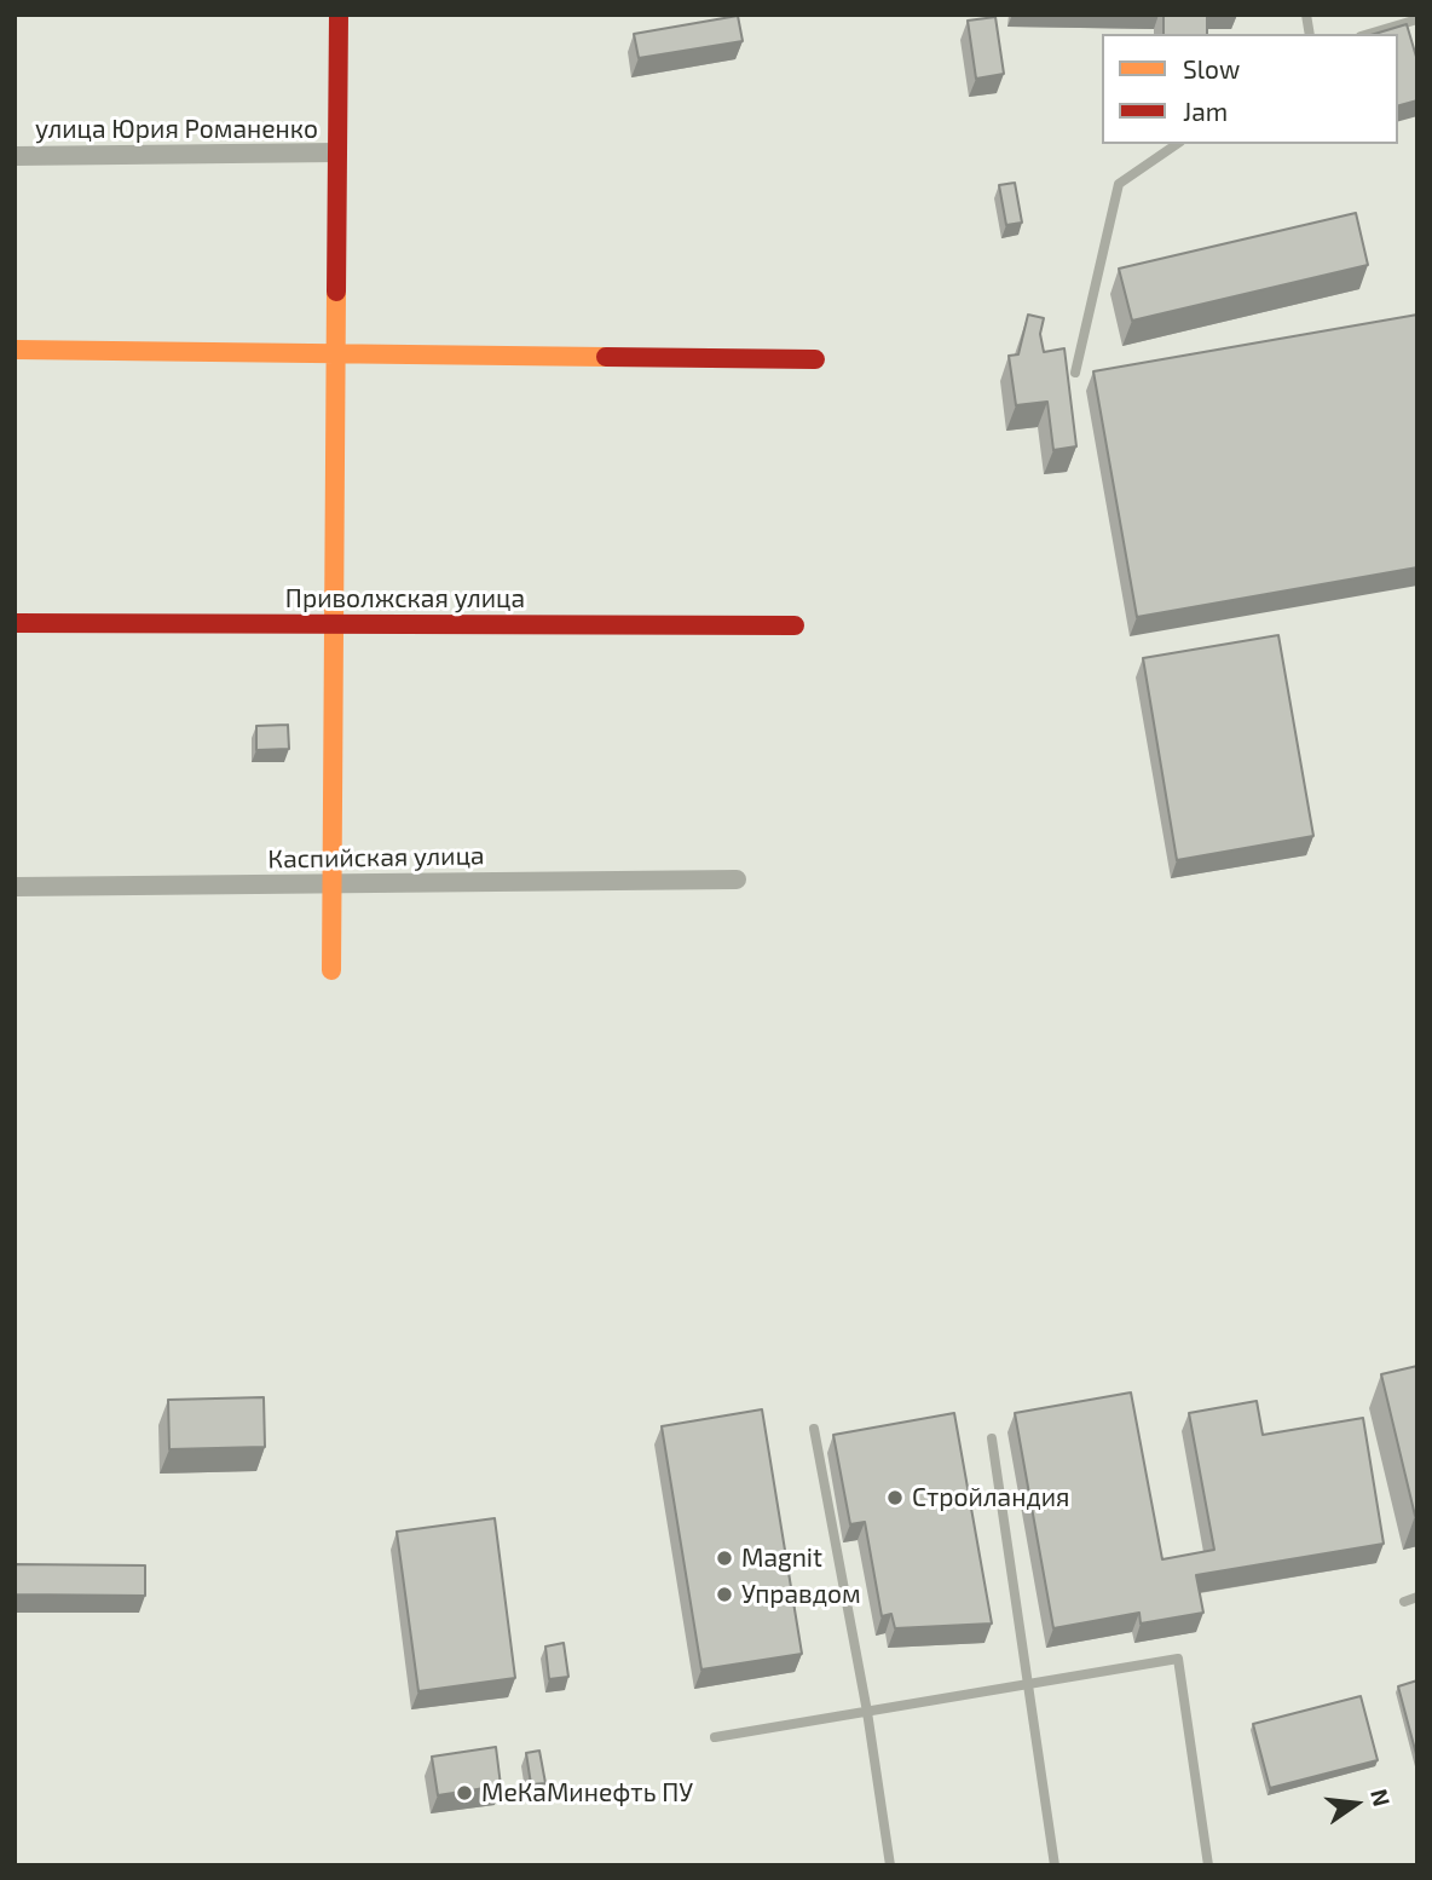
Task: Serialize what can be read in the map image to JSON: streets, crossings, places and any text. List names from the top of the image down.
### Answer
{
  "streets": {
    "street": ["улица Юрия Романенко", "Приволжская улица", "Каспийская улица"]
  },
  "places": [
    "Стройландия",
    "Magnit",
    "Управдом",
    "МеКаМинефть ПУ"
  ],
  "legend": ["Slow", "Jam"],
  "north": "right"
}
